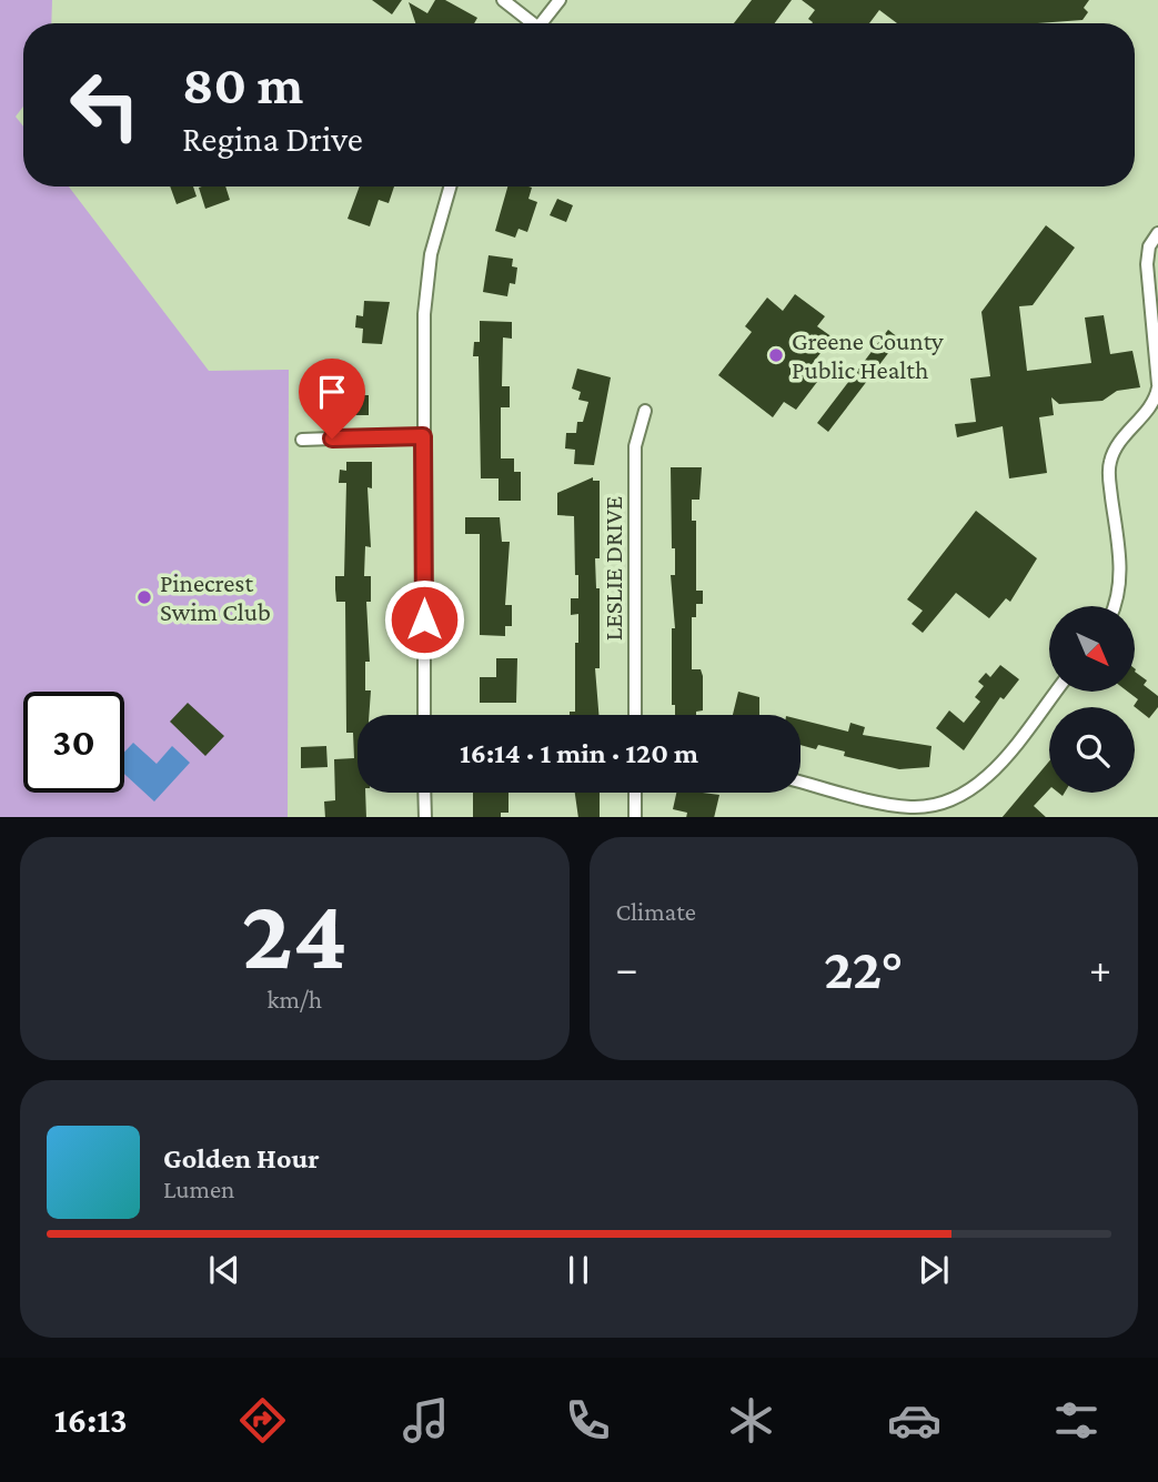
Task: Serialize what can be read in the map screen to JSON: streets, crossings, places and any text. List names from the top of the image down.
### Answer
{
  "streets": {
    "street": ["LESLIE DRIVE"]
  },
  "places": ["Greene County Public Health", "Pinecrest Swim Club"],
  "north": "bottom right",
  "page": {
    "turn": ["80 m", "Regina Drive"],
    "limit": "30",
    "trip": "16:14 · 1 min · 120 m",
    "tile": [
      ["24", "km/h"],
      "Climate"
    ],
    "heat": ["−", "22°", "+"],
    "song": ["Golden Hour", "Lumen"],
    "tabs": "16:13"
  }
}
